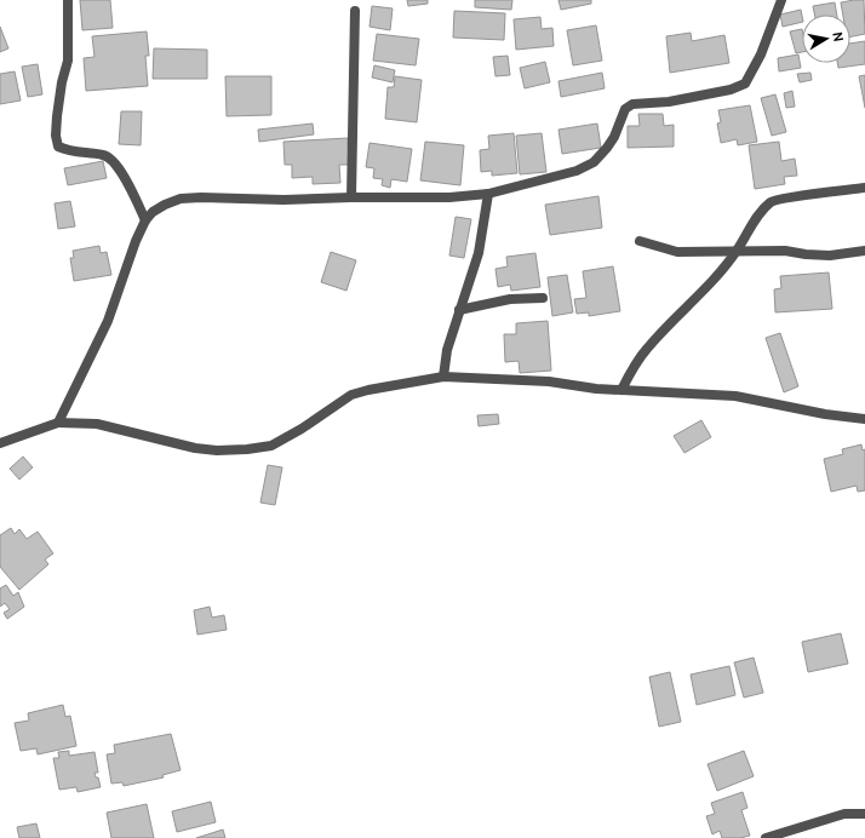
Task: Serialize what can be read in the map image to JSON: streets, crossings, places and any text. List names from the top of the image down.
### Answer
{
  "north": "right"
}
